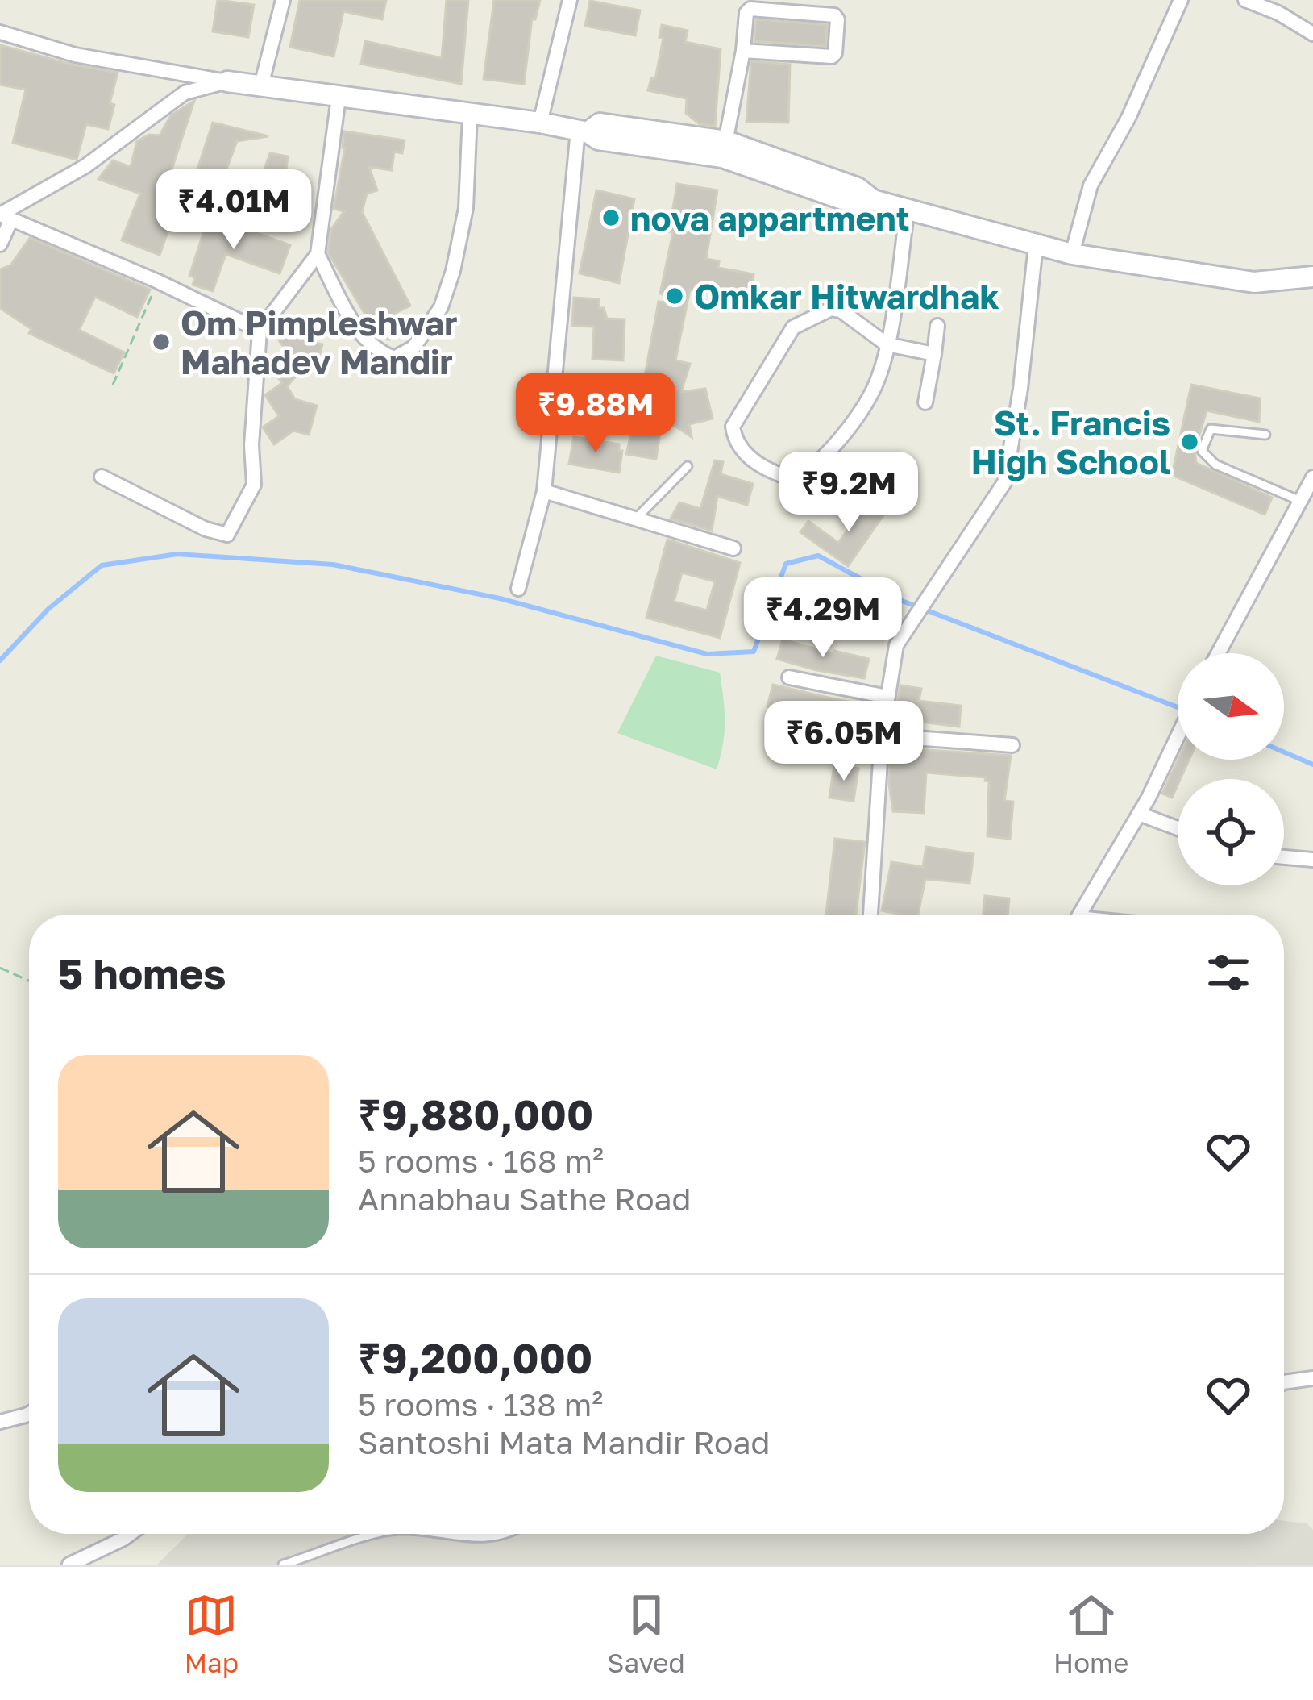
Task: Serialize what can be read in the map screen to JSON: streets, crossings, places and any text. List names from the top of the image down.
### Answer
{
  "places": [
    "nova appartment",
    "Omkar Hitwardhak",
    "Om Pimpleshwar Mahadev Mandir",
    "St. Francis High School"
  ],
  "north": "right",
  "page": {
    "price": [
      "₹4.01M",
      "₹9.88M",
      "₹9.2M",
      "₹4.29M",
      "₹6.05M"
    ],
    "heading": "5 homes",
    "list": [
      {
        "name": "₹9,880,000",
        "note": "5 rooms · 168 m² · Annabhau Sathe Road"
      },
      {
        "name": "₹9,200,000",
        "note": "5 rooms · 138 m² · Santoshi Mata Mandir Road"
      }
    ],
    "tabs": ["Map", "Saved", "Home"]
  }
}
